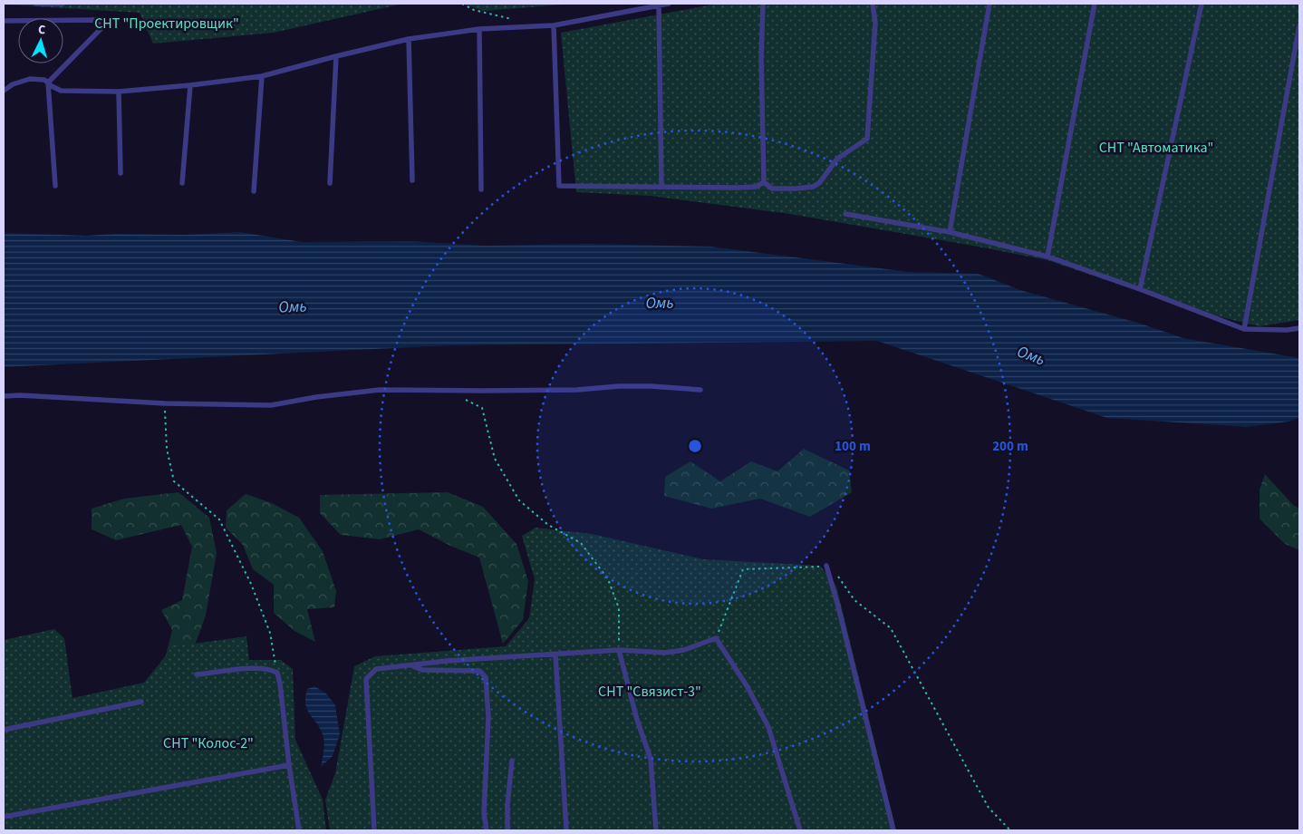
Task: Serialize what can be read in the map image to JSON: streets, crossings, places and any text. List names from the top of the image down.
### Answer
{
  "water": ["Омь"],
  "parks": [
    "СНТ \"Проектировщик\"",
    "СНТ \"Автоматика\"",
    "СНТ \"Связист-3\"",
    "СНТ \"Колос-2\""
  ],
  "north": "top",
  "rings": ["100 m", "200 m"]
}
